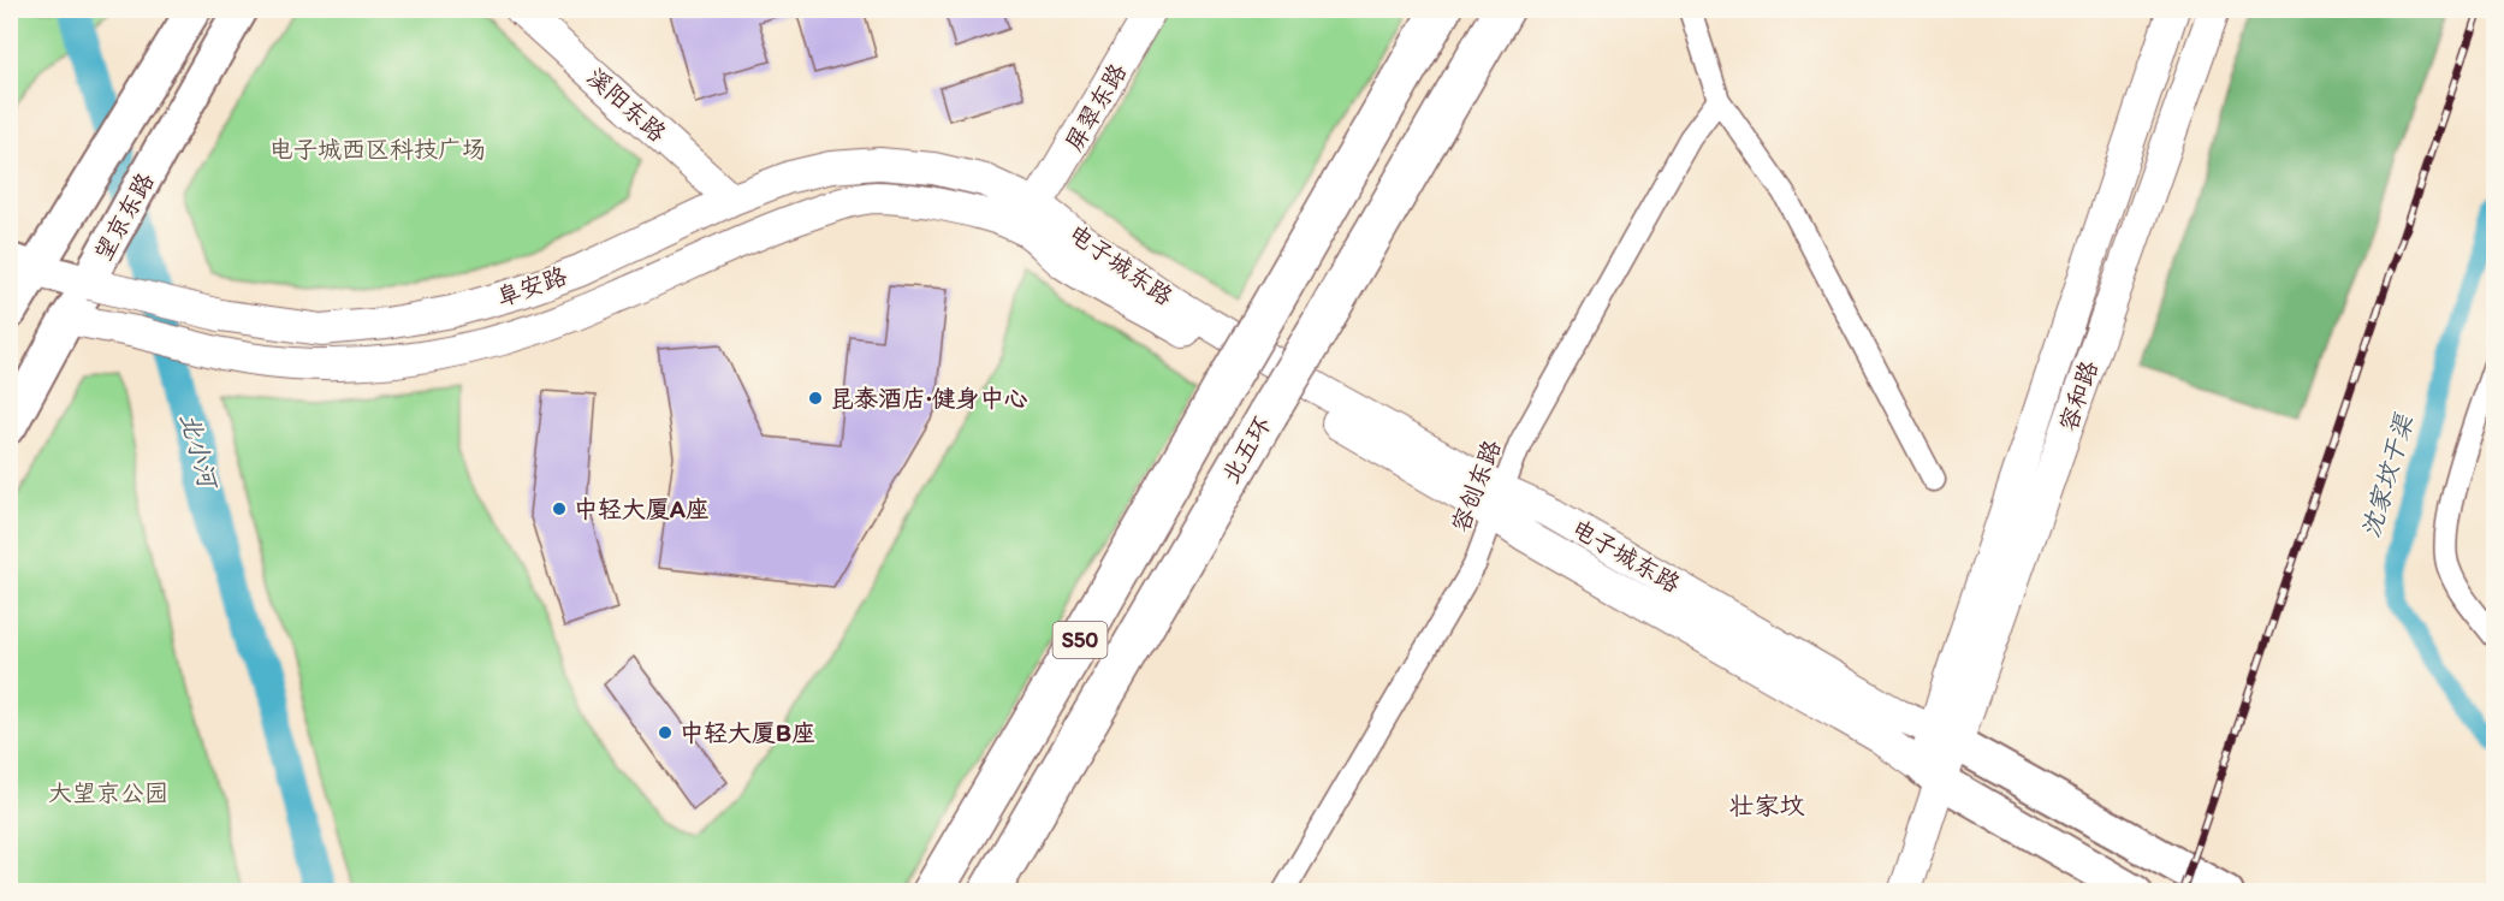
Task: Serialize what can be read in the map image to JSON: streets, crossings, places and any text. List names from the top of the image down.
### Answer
{
  "streets": {
    "highway": ["北五环", "S50"],
    "main road": [
      "溪阳东路",
      "屏翠东路",
      "望京东路",
      "电子城东路",
      "阜安路",
      "容和路"
    ],
    "street": ["容创东路"]
  },
  "crossings": [
    ["溪阳东路", "阜安路"],
    ["屏翠东路", "电子城东路"],
    ["屏翠东路", "阜安路"],
    ["望京东路", "阜安路"],
    ["电子城东路", "阜安路"],
    ["电子城东路", "容和路"],
    ["电子城东路", "容创东路"]
  ],
  "districts": ["壮家坟"],
  "water": ["北小河", "沈家坟干渠"],
  "parks": ["电子城西区科技广场", "大望京公园"],
  "places": ["昆泰酒店·健身中心", "中轻大厦A座", "中轻大厦B座"]
}
